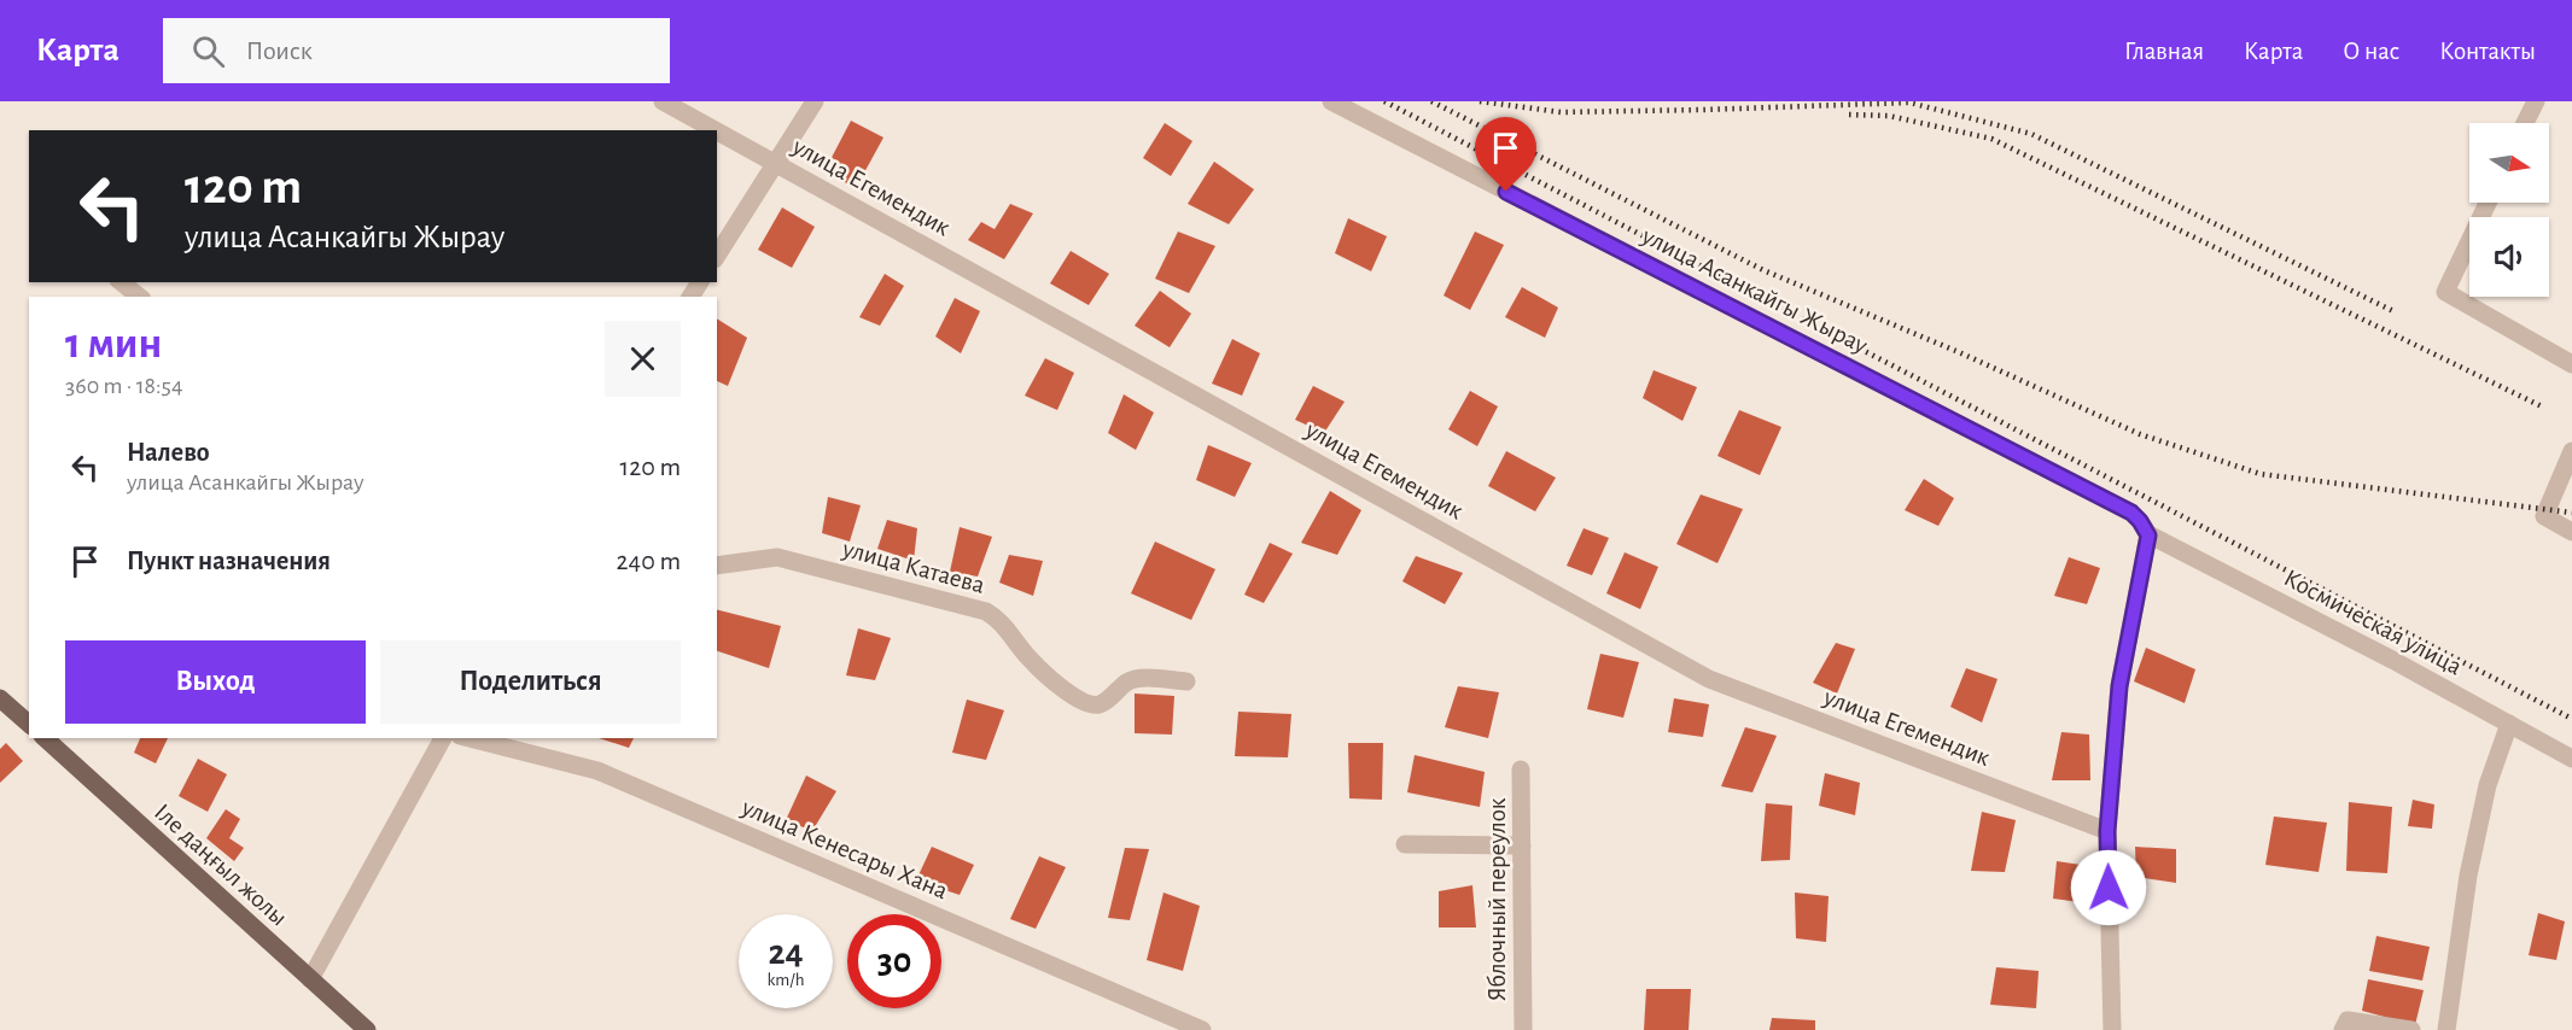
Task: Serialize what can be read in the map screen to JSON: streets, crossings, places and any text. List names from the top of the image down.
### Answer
{
  "streets": {
    "main road": ["Іле даңғыл жолы"],
    "street": [
      "улица Егемендик",
      "улица Асанкайгы Жырау",
      "улица Катаева",
      "Космическая улица",
      "улица Кенесары Хана",
      "Яблочный переулок"
    ]
  },
  "crossings": [
    ["улица Асанкайгы Жырау", "Космическая улица"]
  ],
  "north": "right",
  "page": {
    "header": "Карта",
    "search": "Поиск",
    "nav": [
      "Главная",
      "Карта",
      "О нас",
      "Контакты"
    ],
    "turn": ["120 m", "улица Асанкайгы Жырау"],
    "heading": ["1 мин", "360 m · 18:54"],
    "list": [
      {
        "name": "Налево",
        "note": "улица Асанкайгы Жырау",
        "value": "120 m"
      },
      {
        "name": "Пункт назначения",
        "value": "240 m"
      }
    ],
    "buttons": ["Выход", "Поделиться"],
    "speed": "24 km/h",
    "limit": "30"
  }
}
